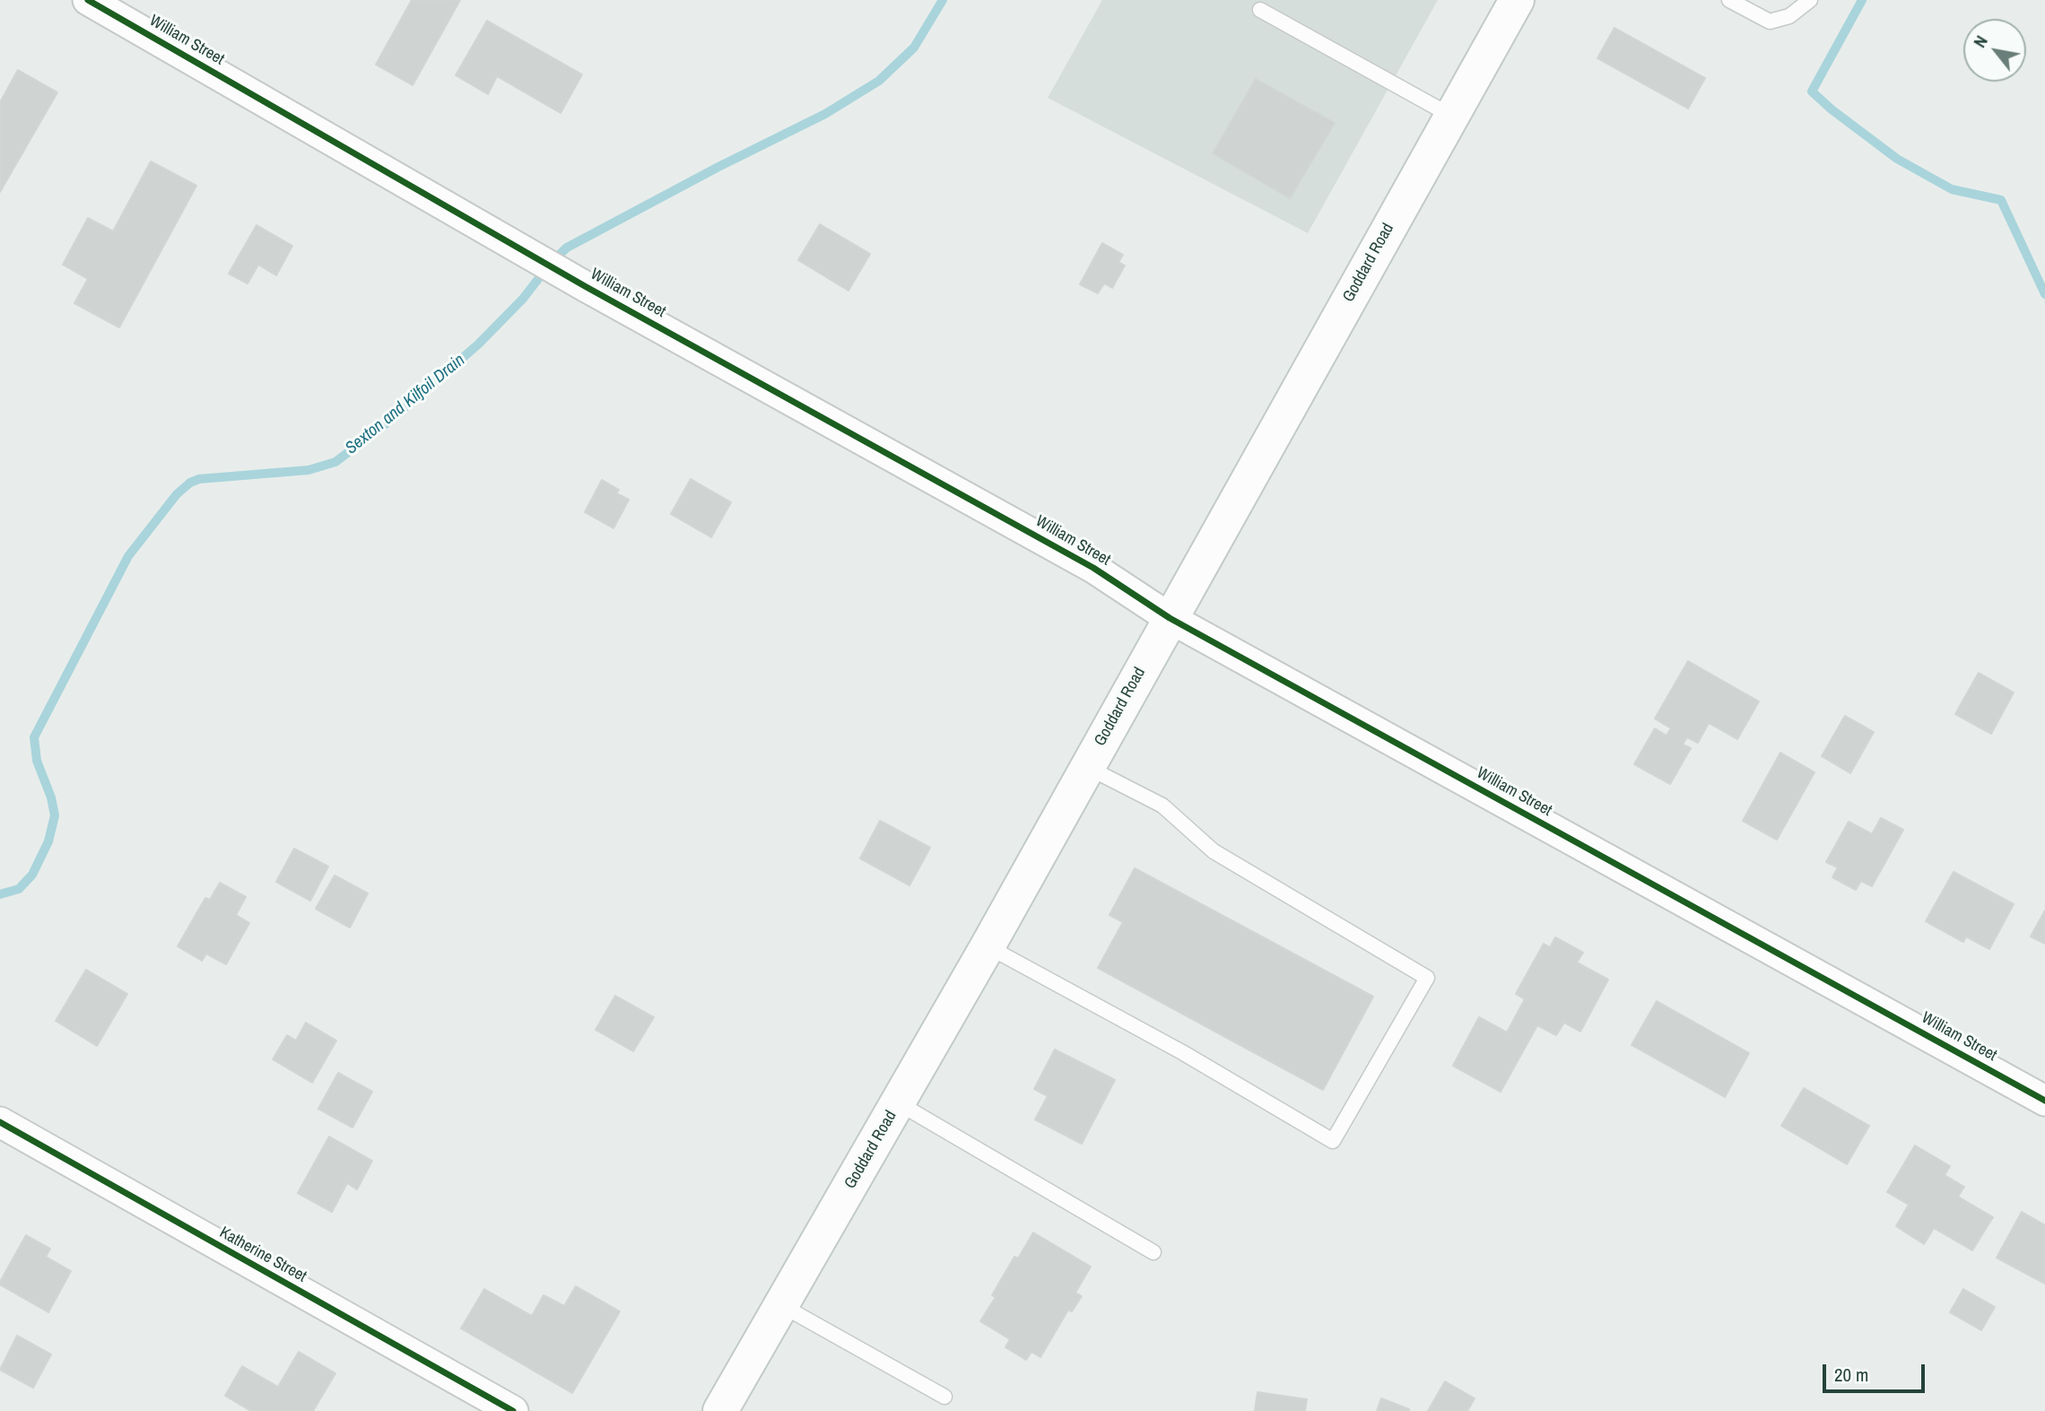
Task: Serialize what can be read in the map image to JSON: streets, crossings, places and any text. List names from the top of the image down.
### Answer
{
  "streets": {
    "main road": ["Goddard Road"],
    "street": ["William Street", "Katherine Street"]
  },
  "crossings": [
    ["William Street", "Goddard Road"]
  ],
  "water": ["Sexton and Kilfoil Drain"],
  "scale_bar": "20 m",
  "north": "top left"
}
